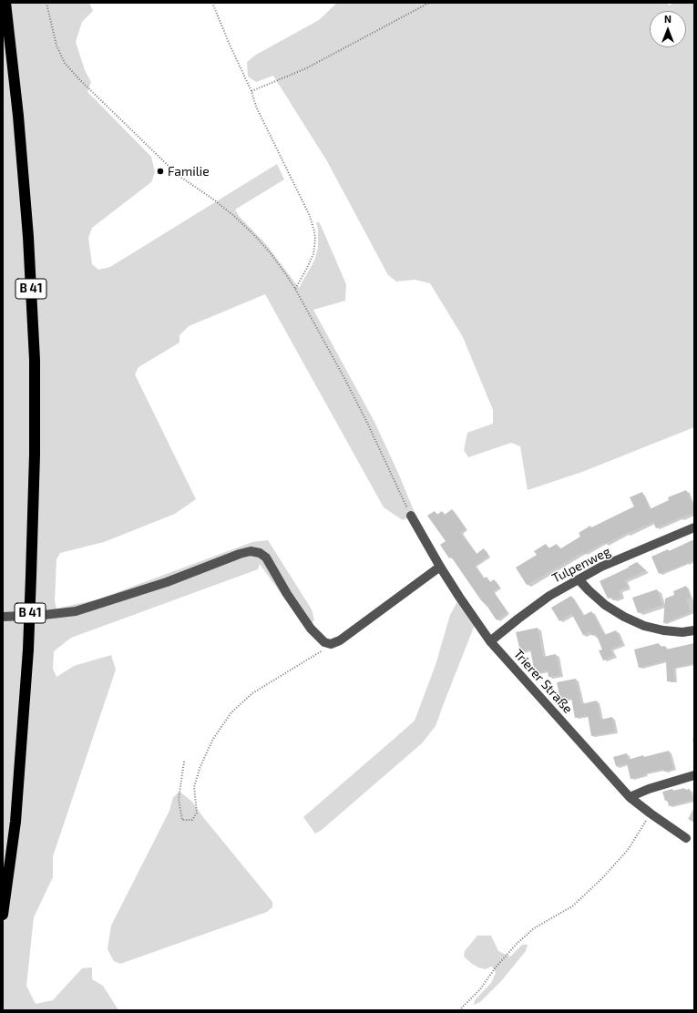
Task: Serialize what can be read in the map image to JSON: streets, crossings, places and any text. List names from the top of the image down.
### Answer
{
  "streets": {
    "highway": ["B 41"],
    "street": ["Tulpenweg", "Trierer Straße"]
  },
  "crossings": [
    ["Tulpenweg", "Trierer Straße"]
  ],
  "places": ["Familie"],
  "north": "top"
}
